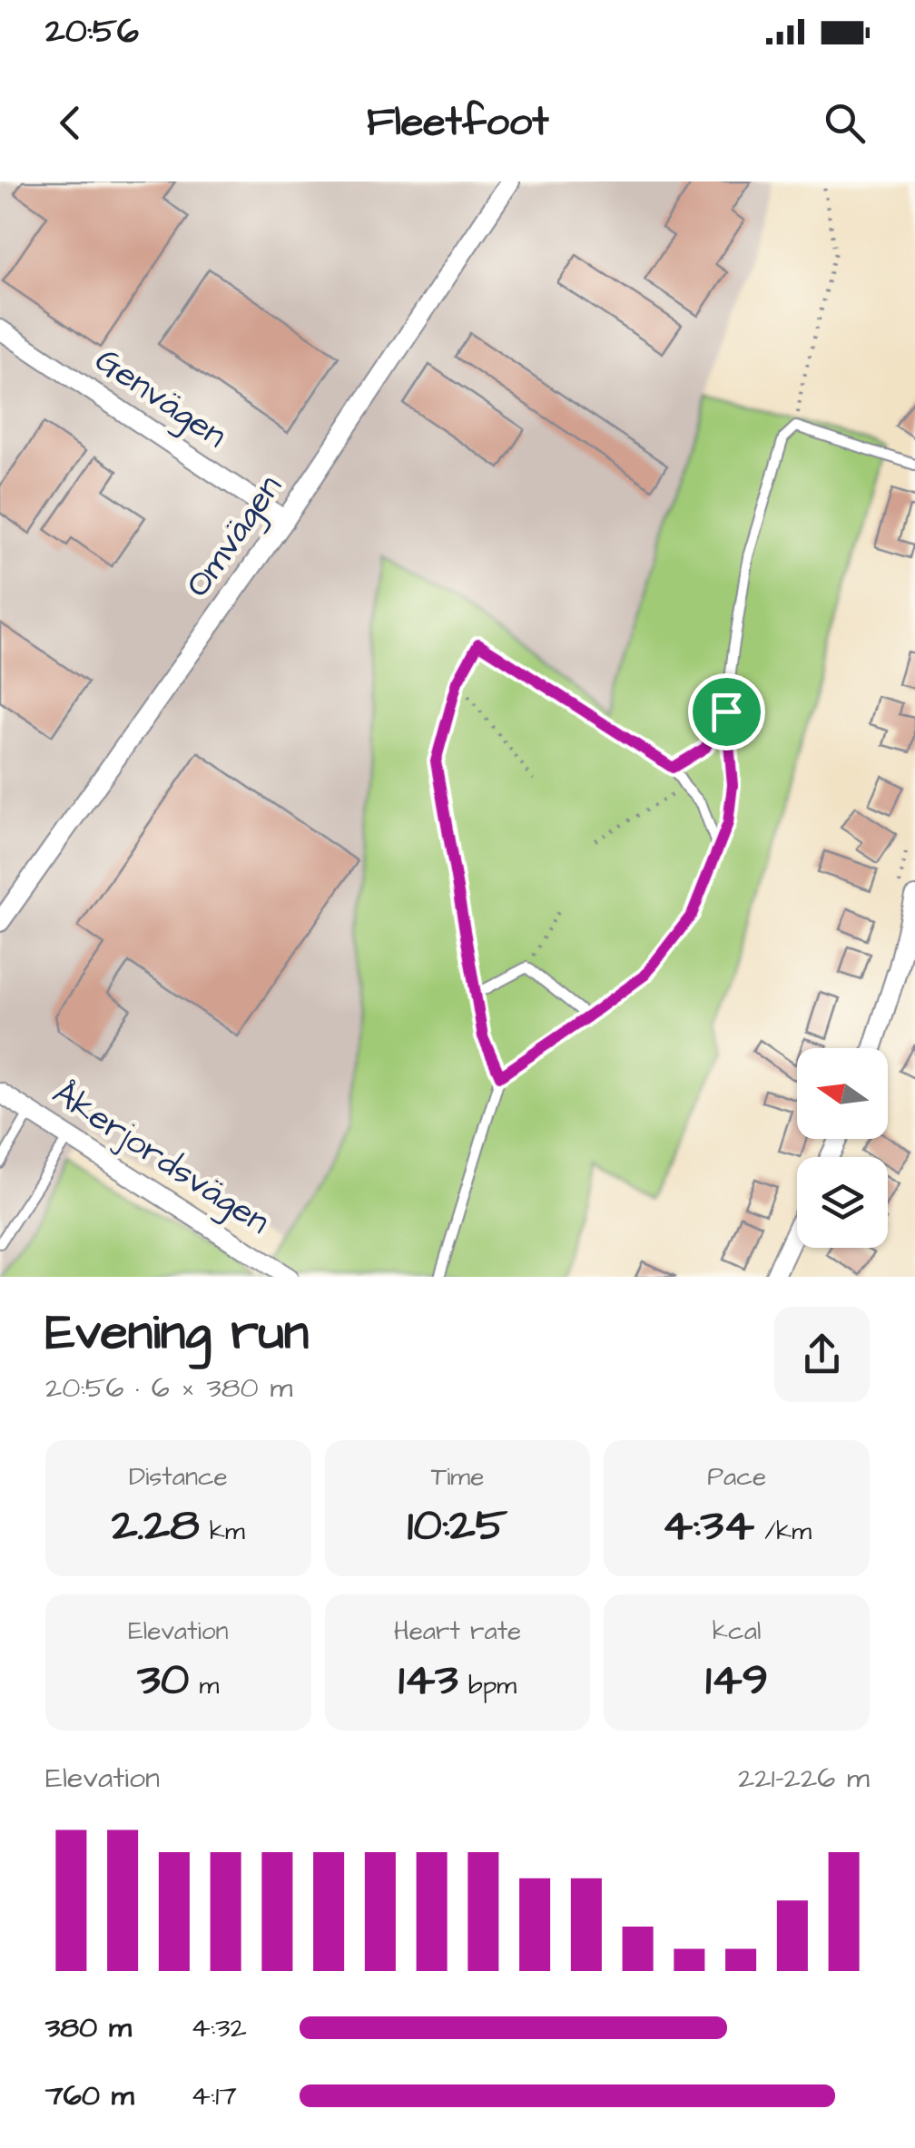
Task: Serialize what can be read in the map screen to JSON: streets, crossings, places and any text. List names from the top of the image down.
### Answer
{
  "streets": {
    "street": ["Genvägen", "Omvägen", "Åkerjordsvägen"]
  },
  "crossings": [
    ["Genvägen", "Omvägen"]
  ],
  "north": "left",
  "page": {
    "status": "20:56",
    "header": "Fleetfoot",
    "heading": ["Evening run", "20:56 · 6 × 380 m"],
    "stats": [
      ["Distance", "2.28 km"],
      ["Time", "10:25"],
      ["Pace", "4:34 /km"],
      ["Elevation", "30 m"],
      ["Heart rate", "143 bpm"],
      ["kcal", "149"]
    ],
    "chart": ["Elevation", "221–226 m"],
    "list": [
      {
        "name": "380 m",
        "note": "4:32"
      },
      {
        "name": "760 m",
        "note": "4:17"
      }
    ]
  }
}
